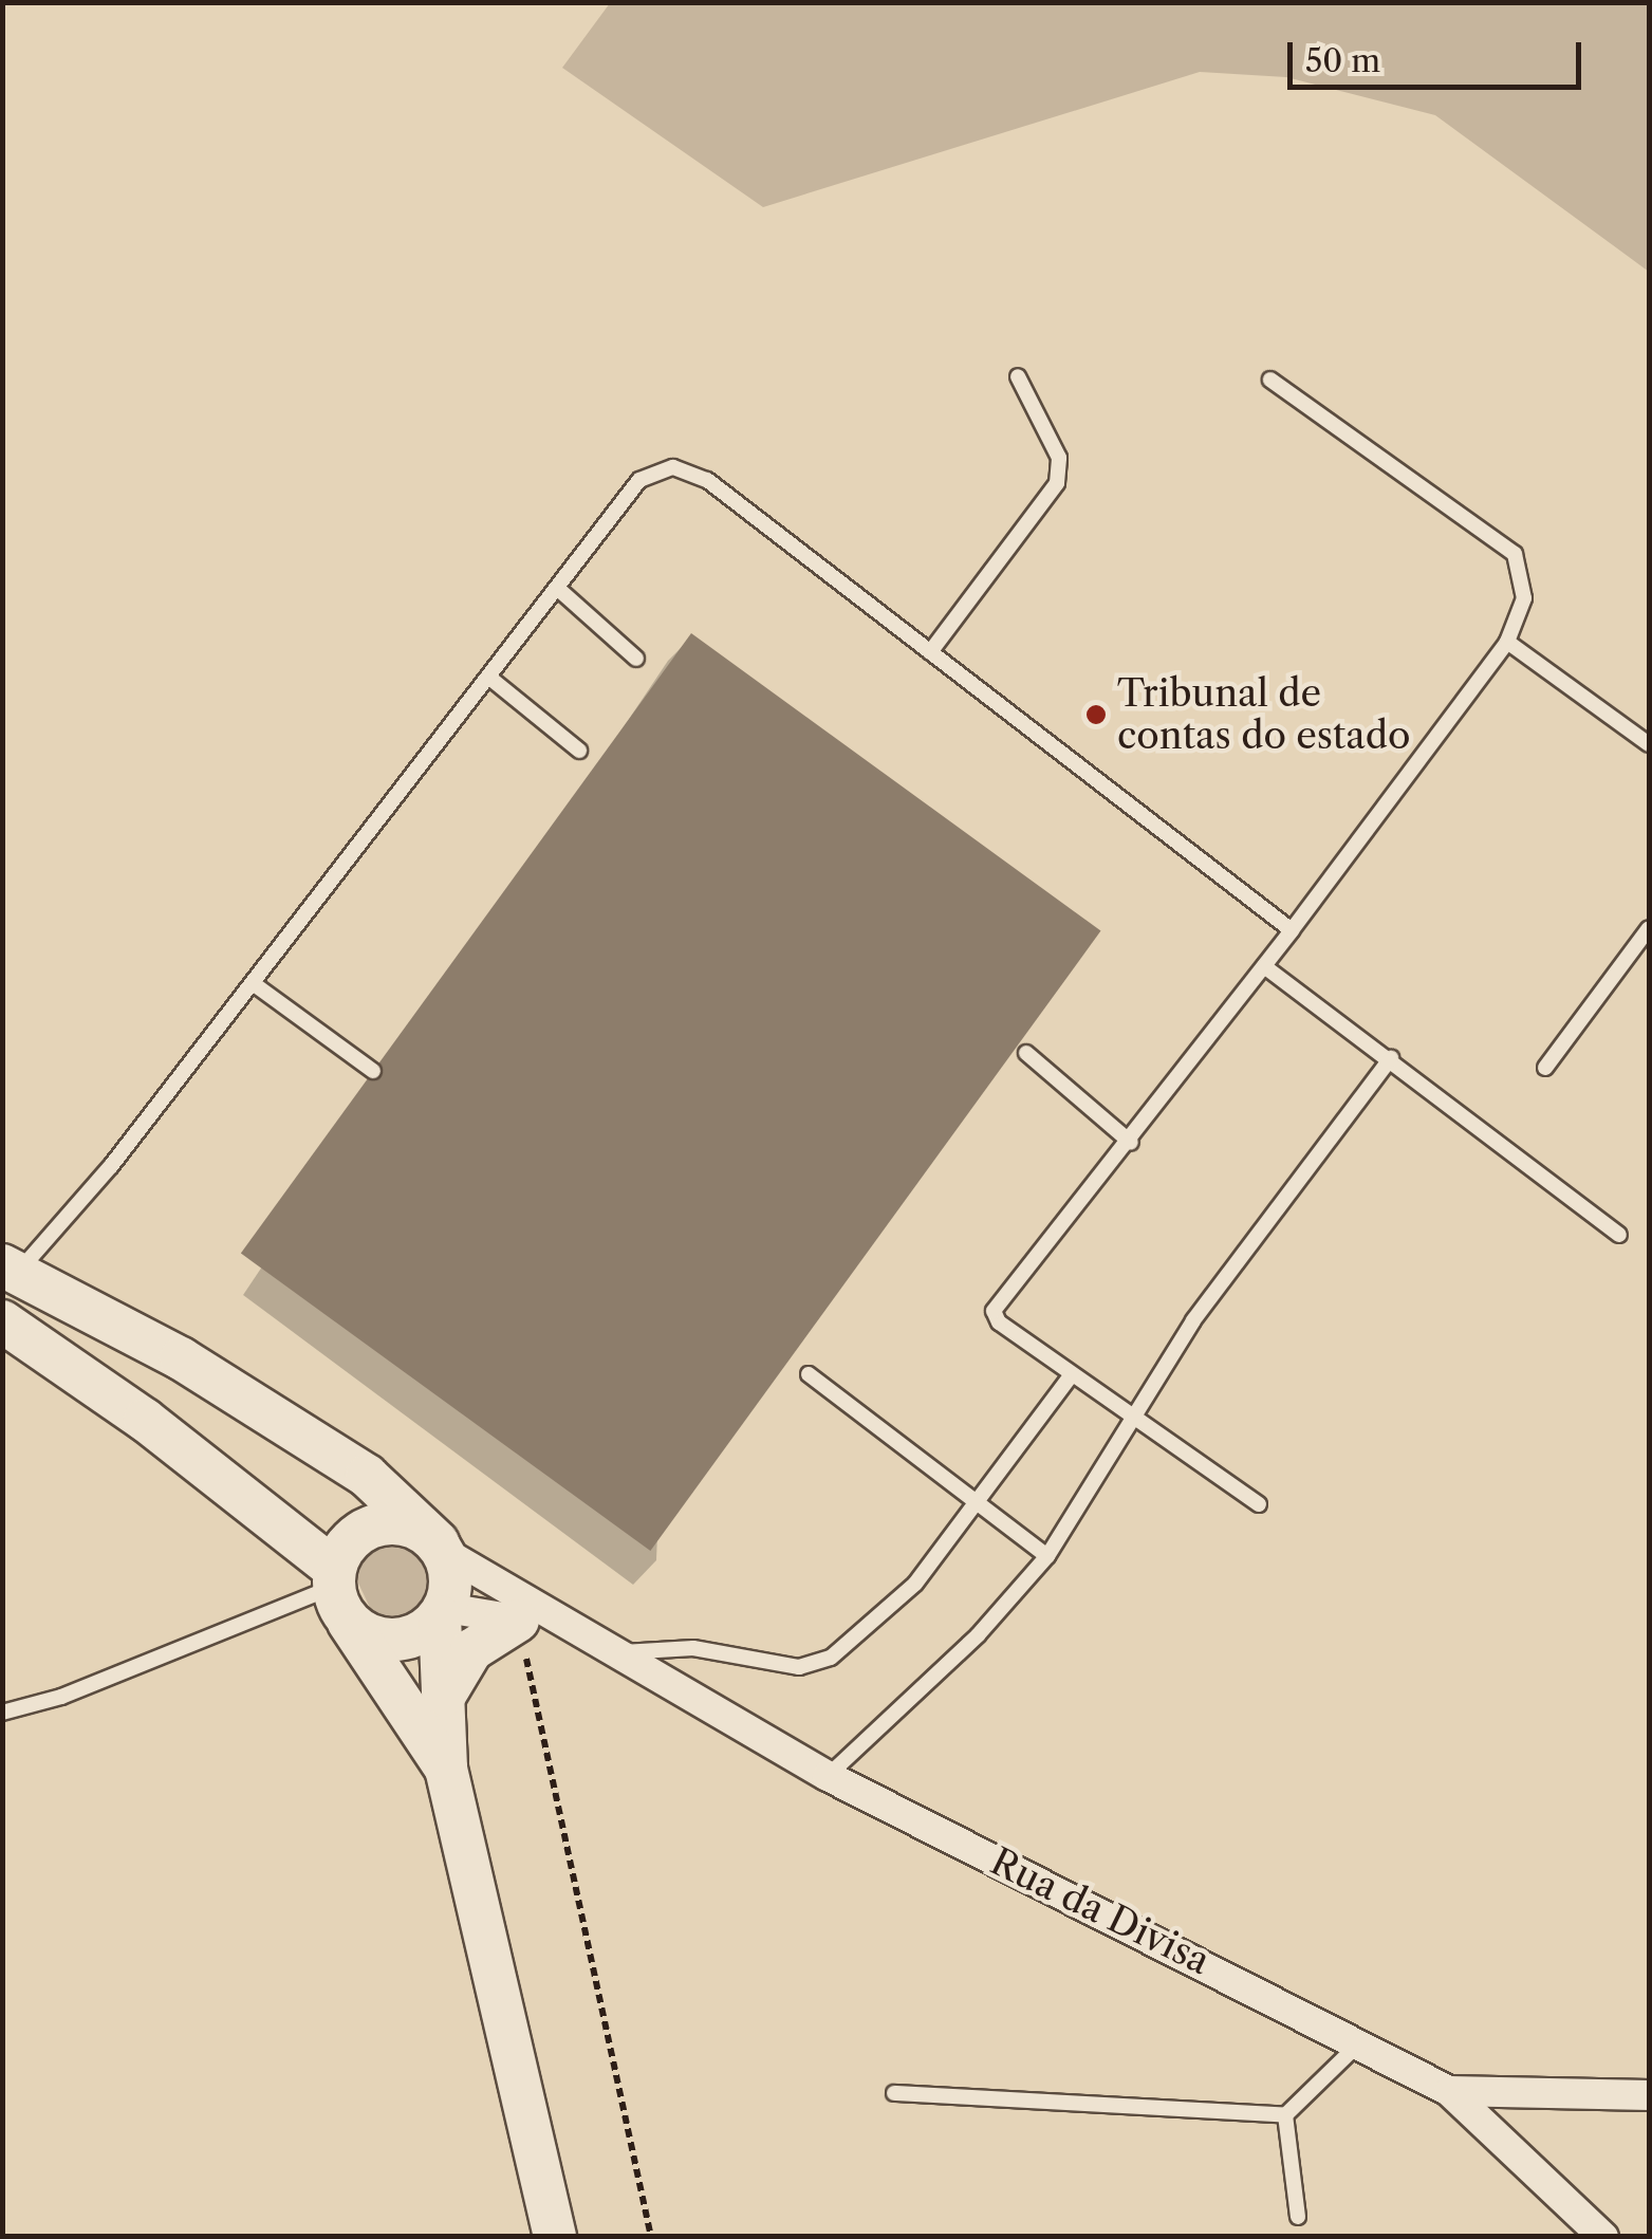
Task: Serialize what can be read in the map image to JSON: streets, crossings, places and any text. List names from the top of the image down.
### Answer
{
  "streets": {
    "street": ["Rua da Divisa"]
  },
  "places": ["Tribunal de contas do estado"],
  "scale_bar": "50 m"
}
